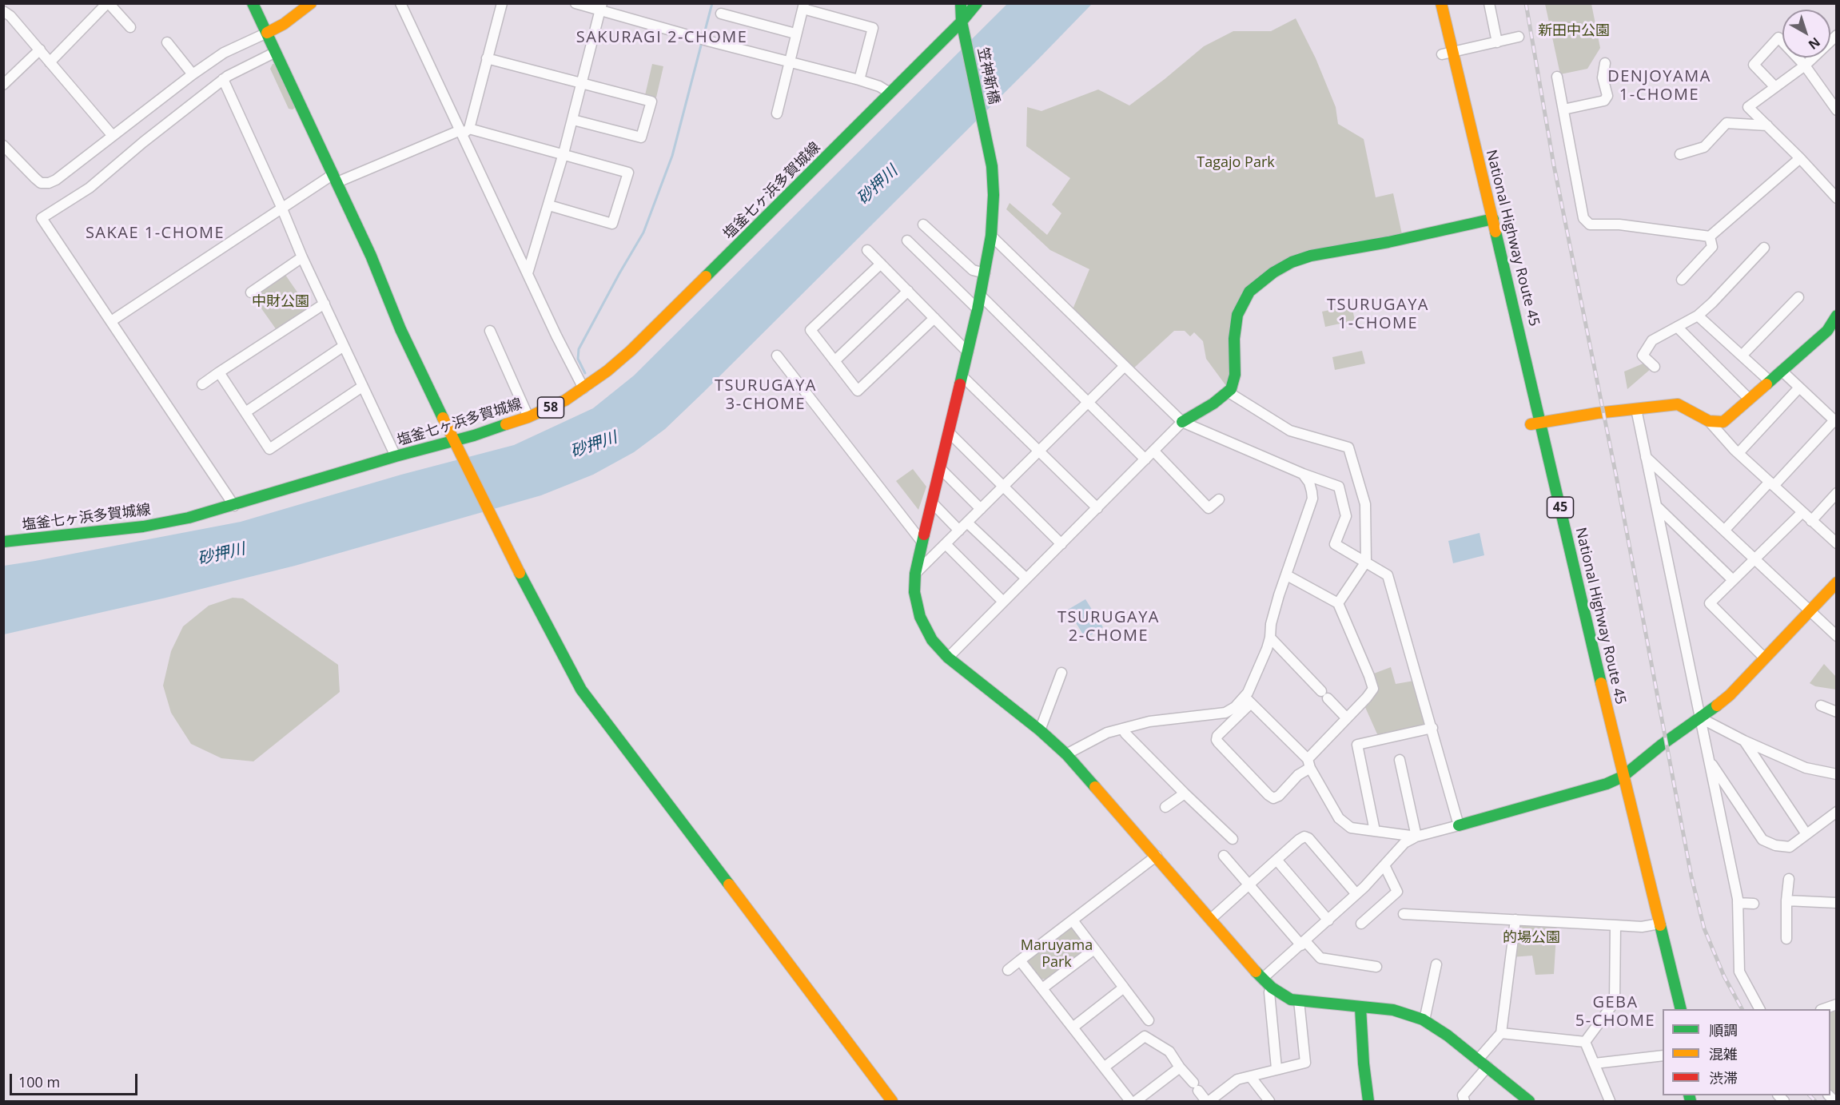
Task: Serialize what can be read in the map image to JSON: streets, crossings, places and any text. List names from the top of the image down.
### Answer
{
  "streets": {
    "main road": [
      "笠神新橋",
      "塩釜七ヶ浜多賀城線",
      "National Highway Route 45",
      "58",
      "45"
    ]
  },
  "crossings": [
    ["笠神新橋", "塩釜七ヶ浜多賀城線"]
  ],
  "districts": [
    "SAKURAGI 2-CHOME",
    "DENJOYAMA 1-CHOME",
    "SAKAE 1-CHOME",
    "TSURUGAYA 1-CHOME",
    "TSURUGAYA 3-CHOME",
    "TSURUGAYA 2-CHOME",
    "GEBA 5-CHOME"
  ],
  "water": ["砂押川"],
  "parks": [
    "新田中公園",
    "Tagajo Park",
    "中財公園",
    "的場公園",
    "Maruyama Park"
  ],
  "legend": ["順調", "混雑", "渋滞"],
  "scale_bar": "100 m",
  "north": "bottom right"
}
